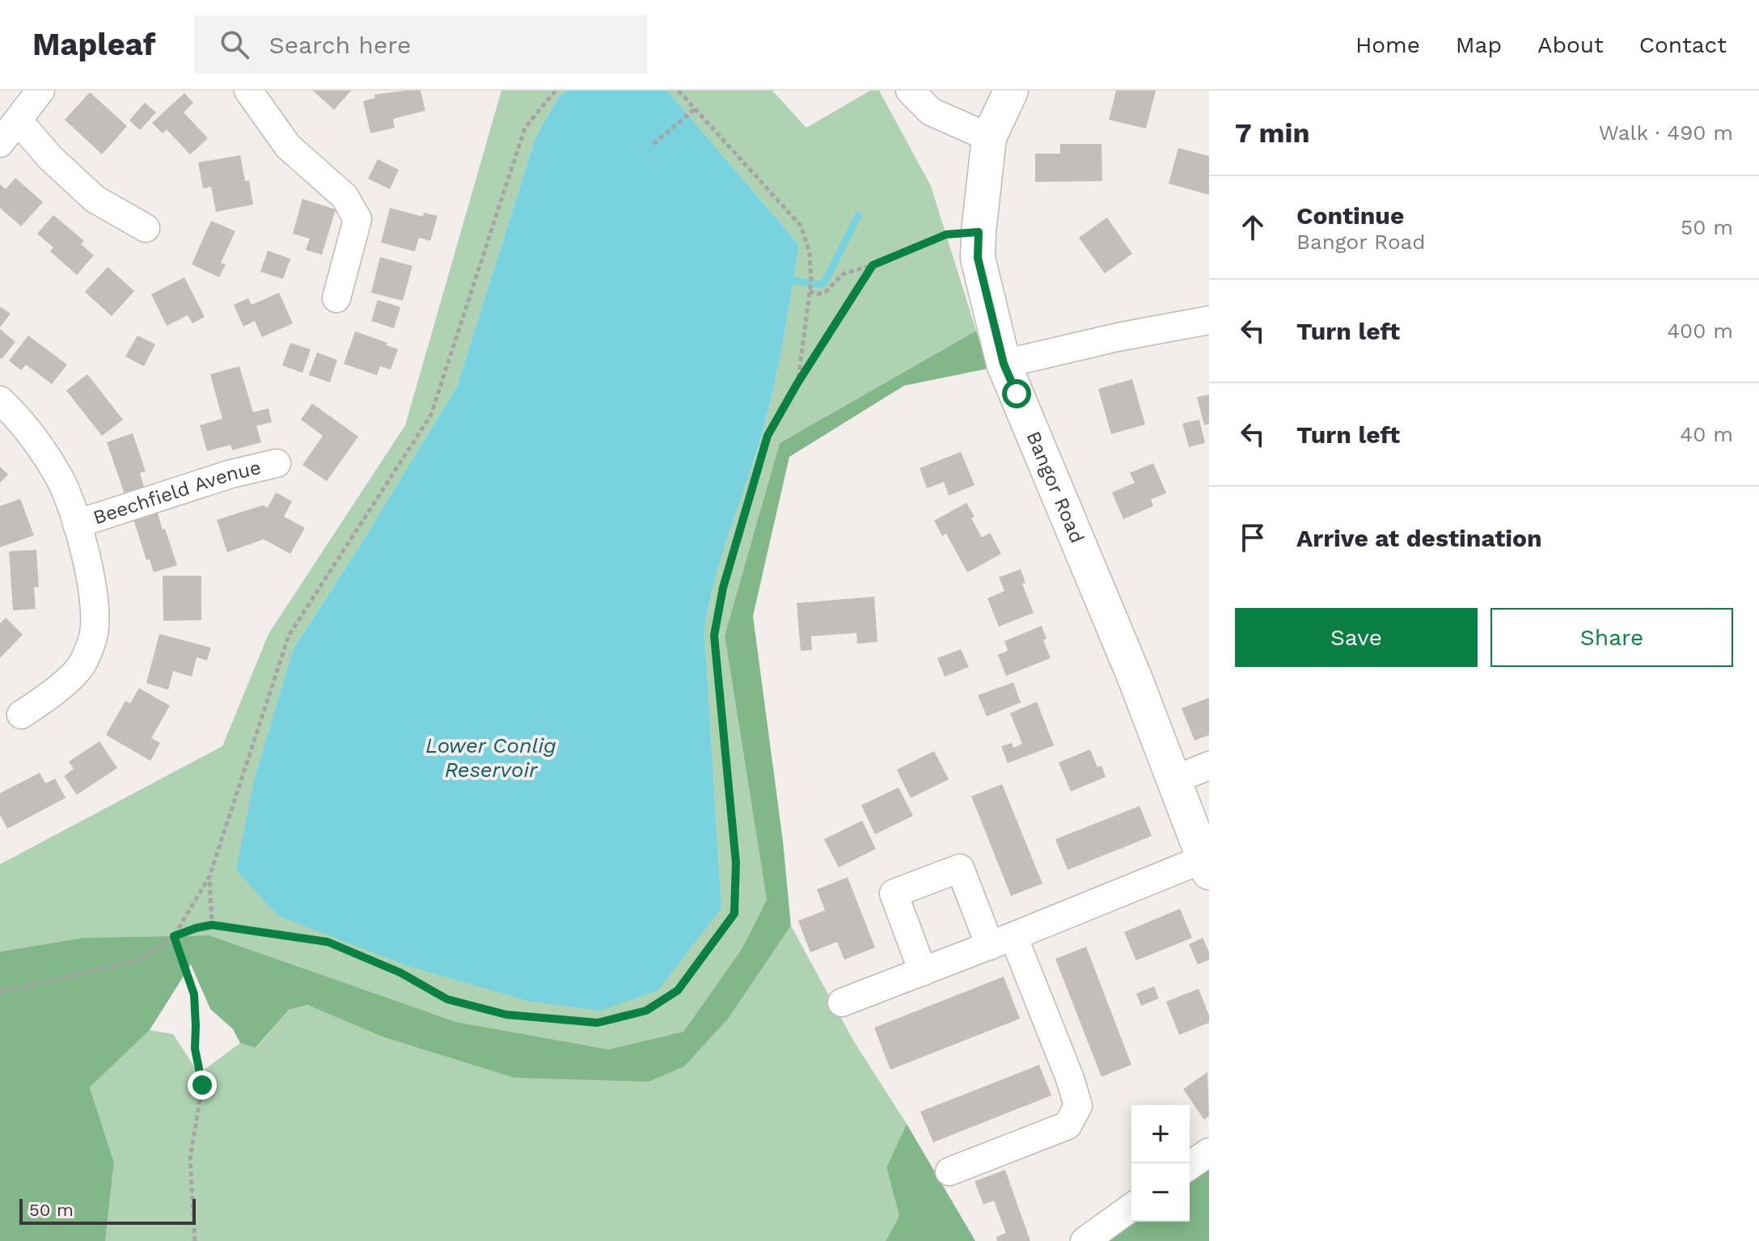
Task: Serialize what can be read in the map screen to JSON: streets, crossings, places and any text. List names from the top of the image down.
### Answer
{
  "streets": {
    "street": ["Bangor Road", "Beechfield Avenue"]
  },
  "water": ["Lower Conlig Reservoir"],
  "scale_bar": "50 m",
  "page": {
    "header": "Mapleaf",
    "search": "Search here",
    "nav": [
      "Home",
      "Map",
      "About",
      "Contact"
    ],
    "heading": ["7 min", "Walk · 490 m"],
    "list": [
      ["Continue", "Bangor Road", "50 m"],
      ["Turn left", "400 m"],
      ["Turn left", "40 m"],
      "Arrive at destination"
    ],
    "buttons": ["Save", "Share"],
    "map_buttons": ["+", "−"],
    "scale": "50 m"
  }
}
